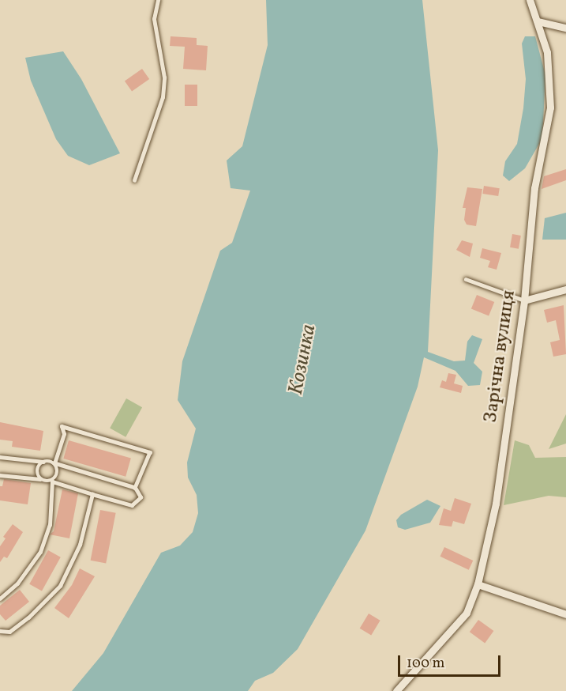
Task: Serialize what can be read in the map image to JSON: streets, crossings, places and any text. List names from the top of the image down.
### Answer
{
  "streets": {
    "street": ["Зарічна вулиця"]
  },
  "water": ["Козинка"],
  "scale_bar": "100 m"
}
